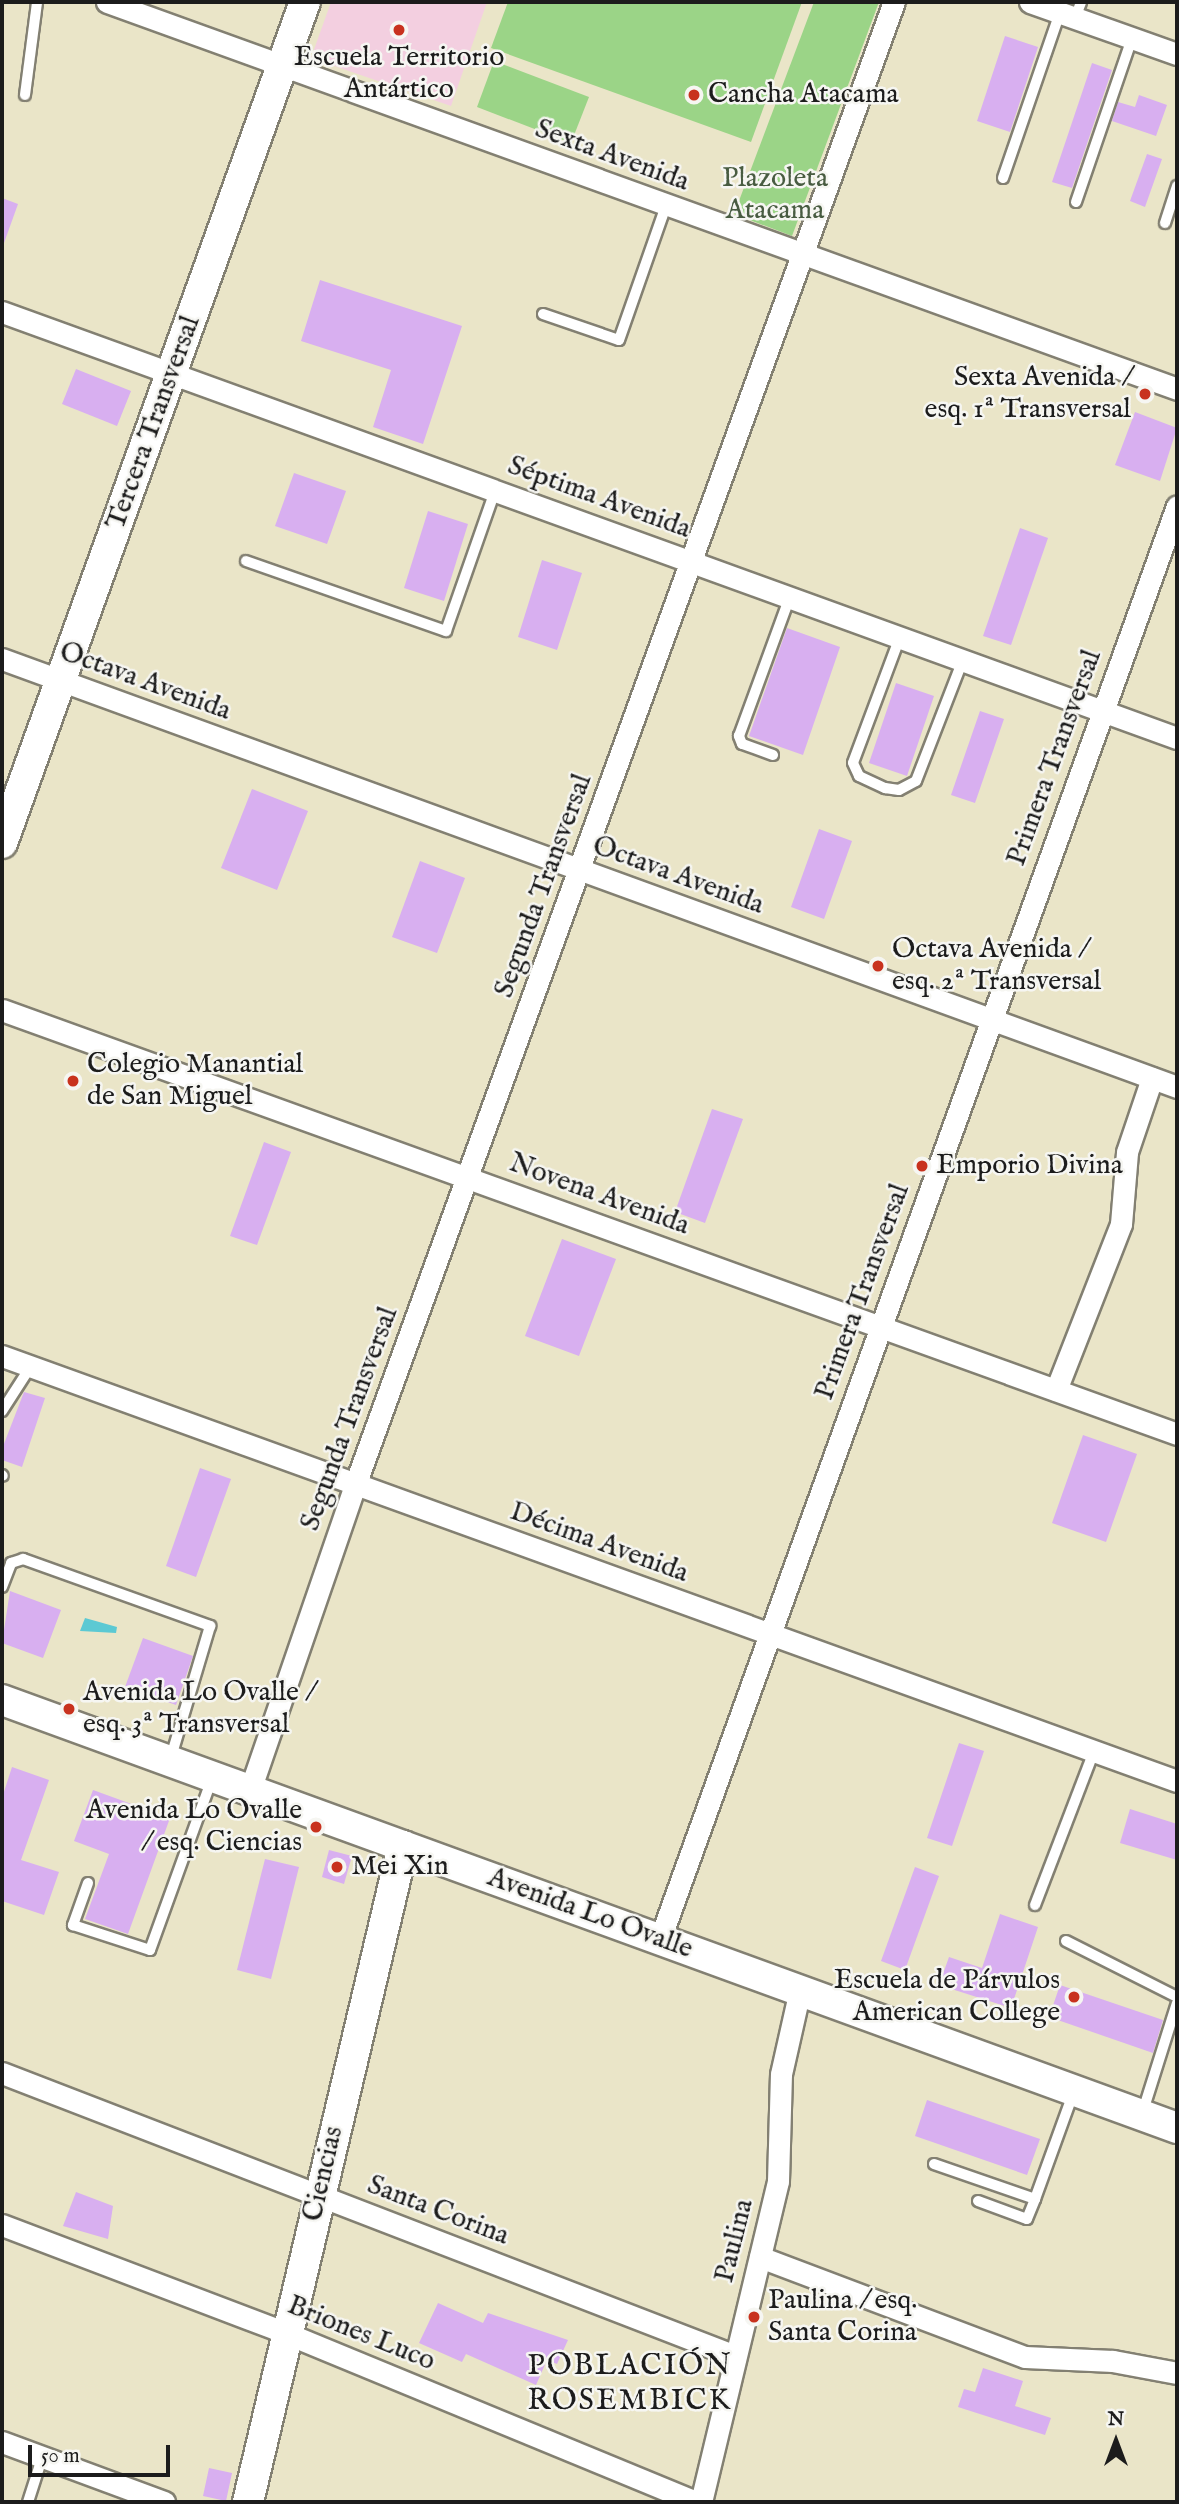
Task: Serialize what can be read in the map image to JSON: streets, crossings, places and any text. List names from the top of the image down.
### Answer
{
  "streets": {
    "street": [
      "Sexta Avenida",
      "Tercera Transversal",
      "Séptima Avenida",
      "Octava Avenida",
      "Primera Transversal",
      "Segunda Transversal",
      "Novena Avenida",
      "Décima Avenida",
      "Avenida Lo Ovalle",
      "Ciencias",
      "Santa Corina",
      "Paulina",
      "Briones Luco"
    ]
  },
  "crossings": [
    ["Sexta Avenida", "Tercera Transversal"],
    ["Sexta Avenida", "Segunda Transversal"],
    ["Tercera Transversal", "Séptima Avenida"],
    ["Tercera Transversal", "Octava Avenida"],
    ["Séptima Avenida", "Primera Transversal"],
    ["Séptima Avenida", "Segunda Transversal"],
    ["Octava Avenida", "Primera Transversal"],
    ["Octava Avenida", "Segunda Transversal"],
    ["Primera Transversal", "Novena Avenida"],
    ["Primera Transversal", "Décima Avenida"],
    ["Primera Transversal", "Avenida Lo Ovalle"],
    ["Segunda Transversal", "Novena Avenida"],
    ["Segunda Transversal", "Décima Avenida"],
    ["Segunda Transversal", "Avenida Lo Ovalle"],
    ["Avenida Lo Ovalle", "Ciencias"],
    ["Avenida Lo Ovalle", "Paulina"],
    ["Ciencias", "Santa Corina"],
    ["Ciencias", "Briones Luco"],
    ["Santa Corina", "Paulina"],
    ["Paulina", "Briones Luco"]
  ],
  "districts": ["POBLACIÓN ROSEMBICK"],
  "parks": ["Plazoleta Atacama"],
  "places": [
    "Escuela Territorio Antártico",
    "Cancha Atacama",
    "Sexta Avenida / esq. 1ª Transversal",
    "Octava Avenida / esq. 2ª Transversal",
    "Colegio Manantial de San Miguel",
    "Emporio Divina",
    "Avenida Lo Ovalle / esq. 3ª Transversal",
    "Avenida Lo Ovalle / esq. Ciencias",
    "Mei Xin",
    "Escuela de Párvulos American College",
    "Paulina / esq. Santa Corina"
  ],
  "scale_bar": "50 m",
  "north": "top"
}
